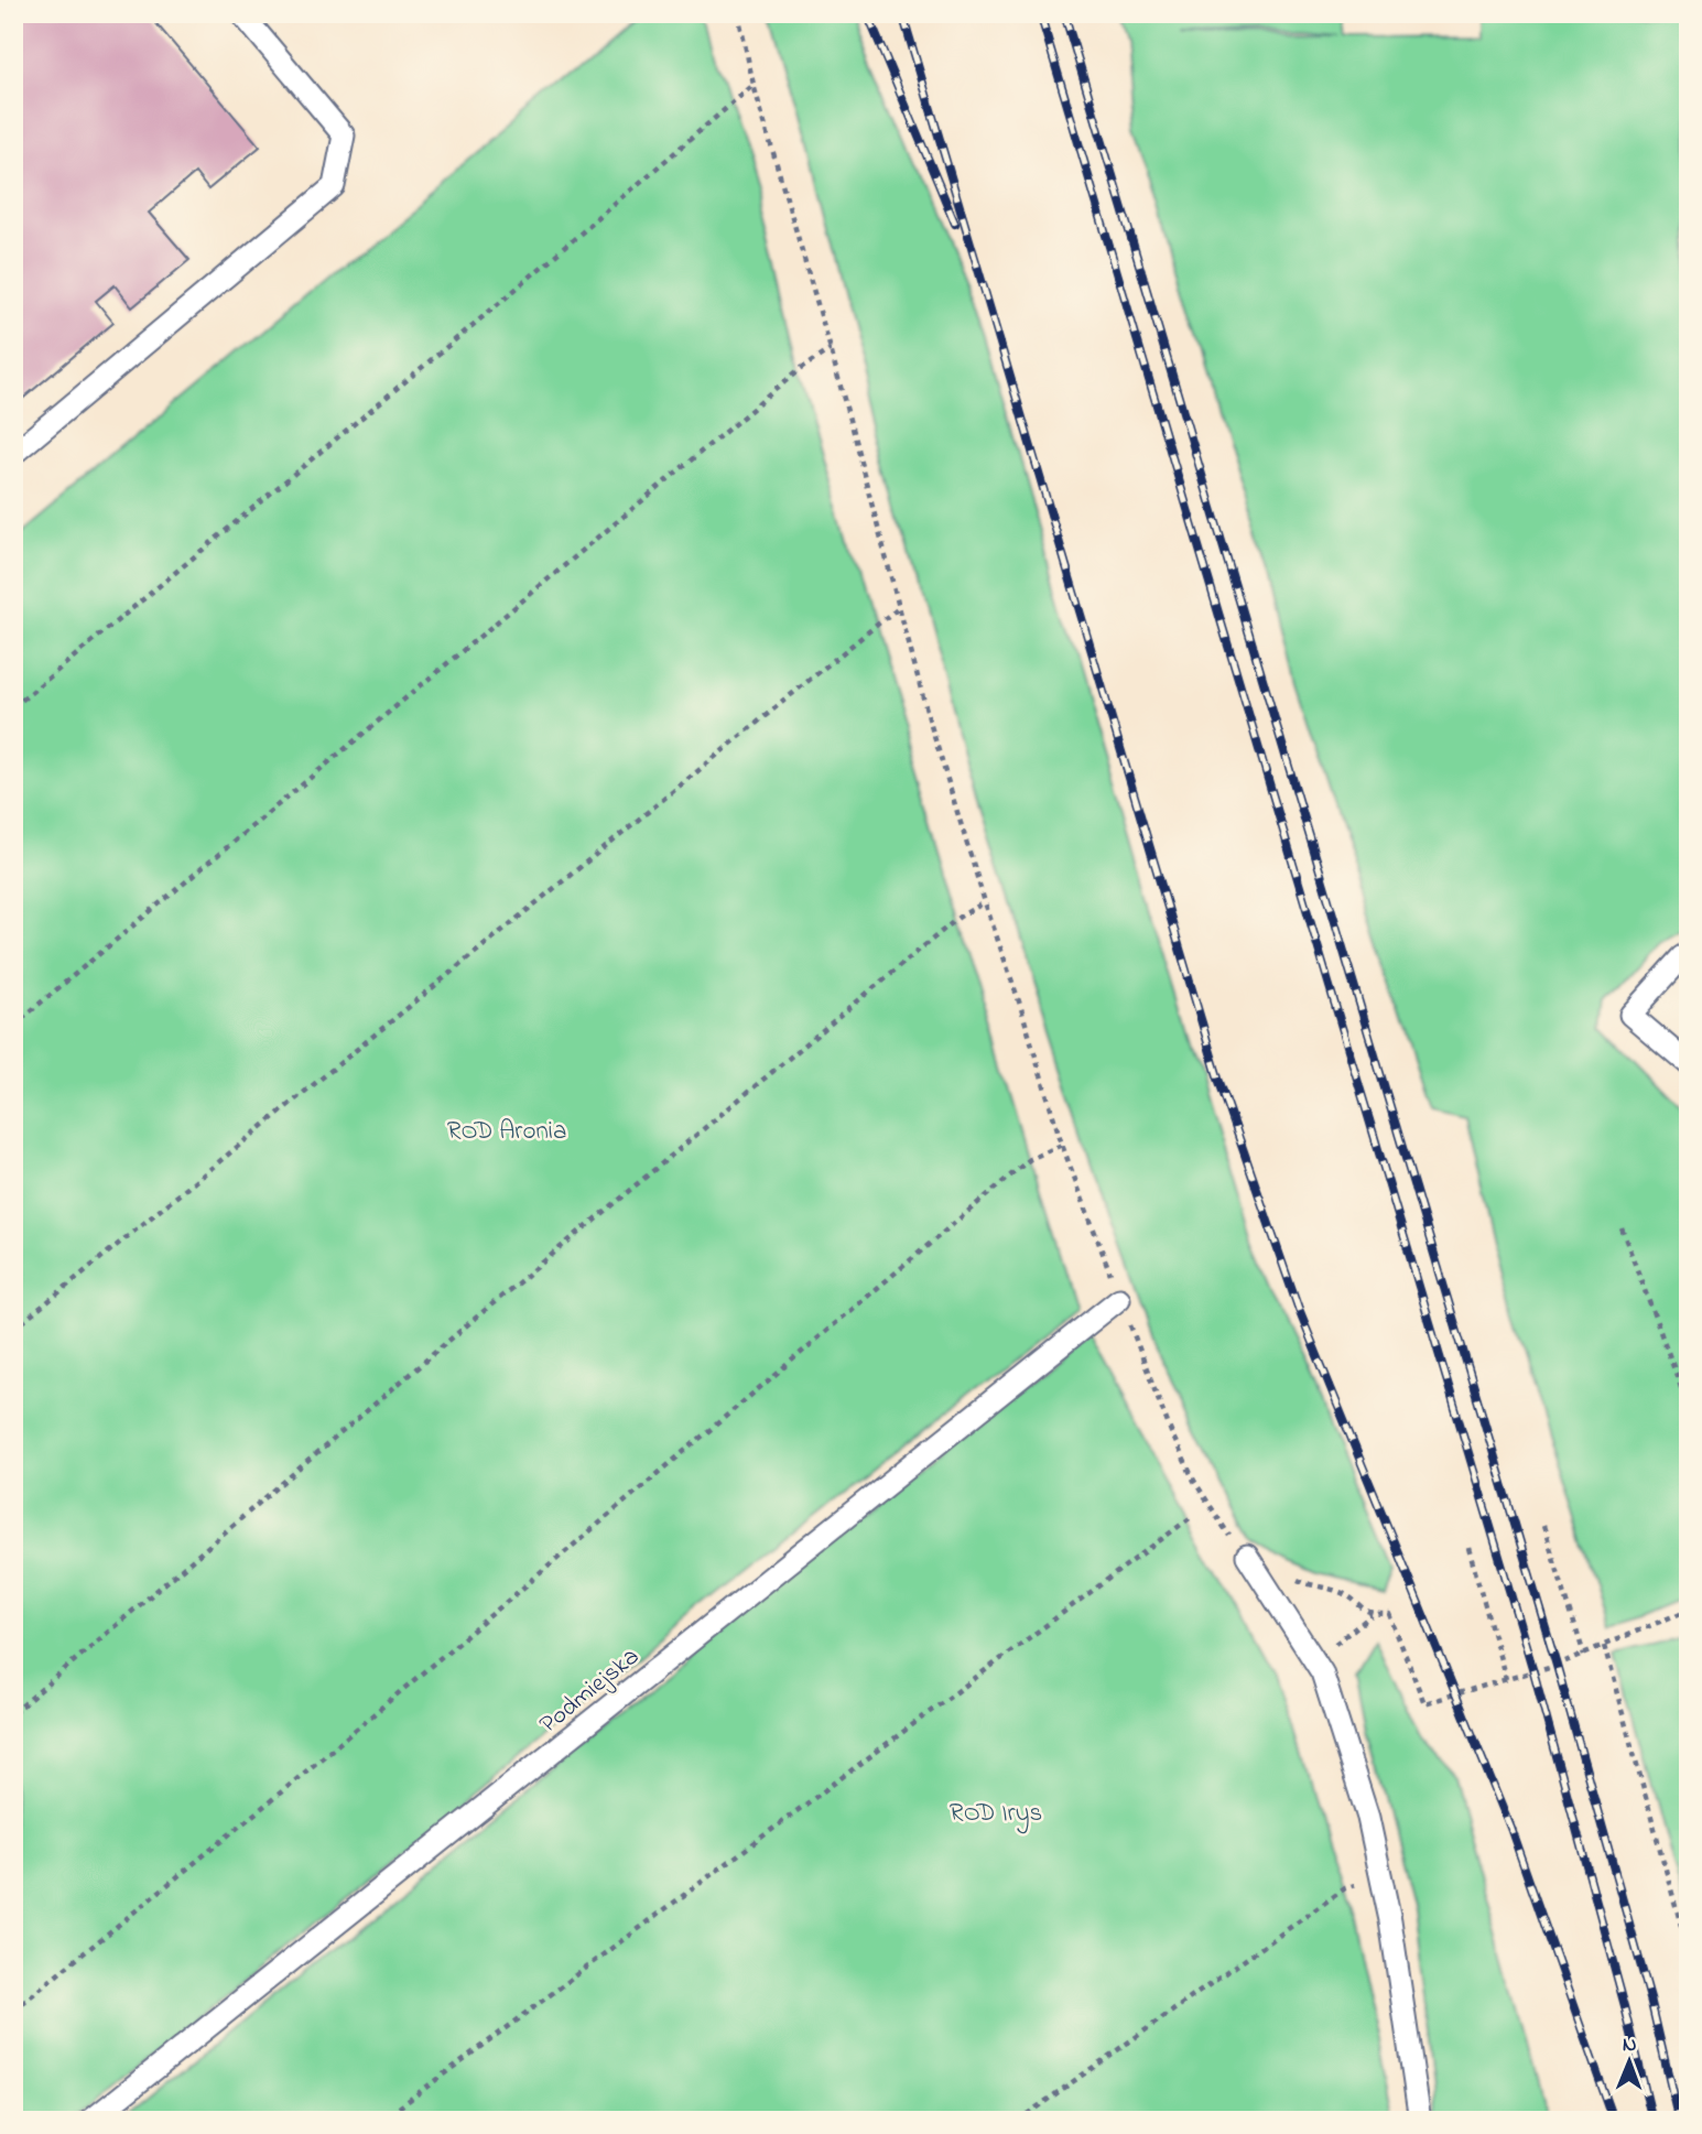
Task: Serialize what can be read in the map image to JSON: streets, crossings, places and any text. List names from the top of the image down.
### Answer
{
  "streets": {
    "lane": ["Podmiejska"]
  },
  "parks": ["ROD Aronia", "ROD Irys"],
  "north": "top"
}
